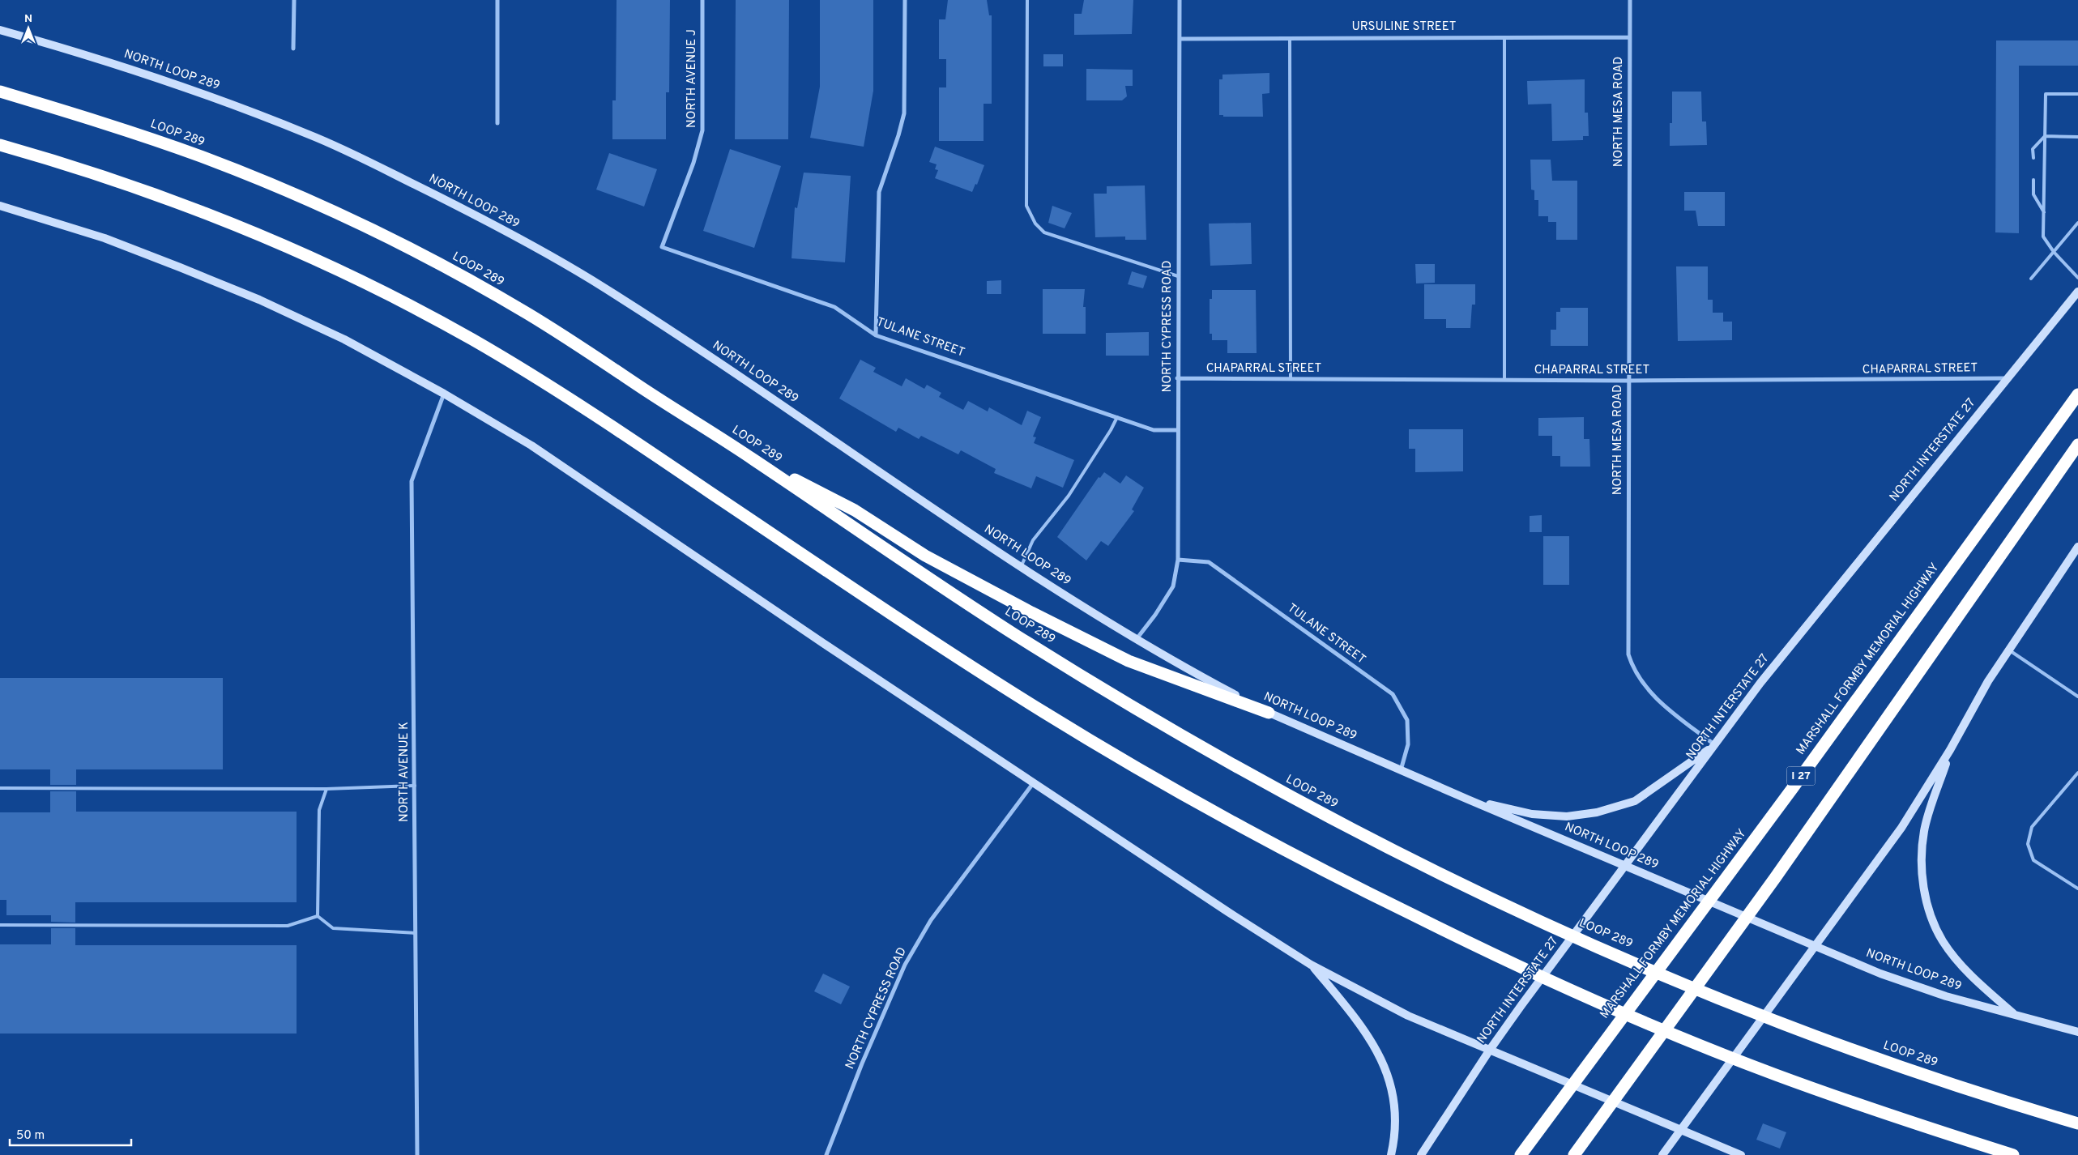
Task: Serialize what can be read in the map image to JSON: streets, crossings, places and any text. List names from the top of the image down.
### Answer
{
  "streets": {
    "highway": ["LOOP 289", "MARSHALL FORMBY MEMORIAL HIGHWAY", "I 27"],
    "main road": ["NORTH LOOP 289", "NORTH INTERSTATE 27"],
    "street": [
      "URSULINE STREET",
      "NORTH AVENUE J",
      "NORTH MESA ROAD",
      "NORTH CYPRESS ROAD",
      "TULANE STREET",
      "CHAPARRAL STREET",
      "NORTH AVENUE K"
    ]
  },
  "crossings": [
    ["URSULINE STREET", "NORTH MESA ROAD"],
    ["URSULINE STREET", "NORTH CYPRESS ROAD"],
    ["NORTH LOOP 289", "NORTH CYPRESS ROAD"],
    ["NORTH LOOP 289", "TULANE STREET"],
    ["NORTH LOOP 289", "NORTH INTERSTATE 27"],
    ["NORTH AVENUE J", "TULANE STREET"],
    ["NORTH MESA ROAD", "CHAPARRAL STREET"],
    ["NORTH MESA ROAD", "NORTH INTERSTATE 27"],
    ["NORTH CYPRESS ROAD", "TULANE STREET"],
    ["NORTH CYPRESS ROAD", "CHAPARRAL STREET"],
    ["CHAPARRAL STREET", "NORTH INTERSTATE 27"]
  ],
  "scale_bar": "50 m",
  "north": "top"
}
